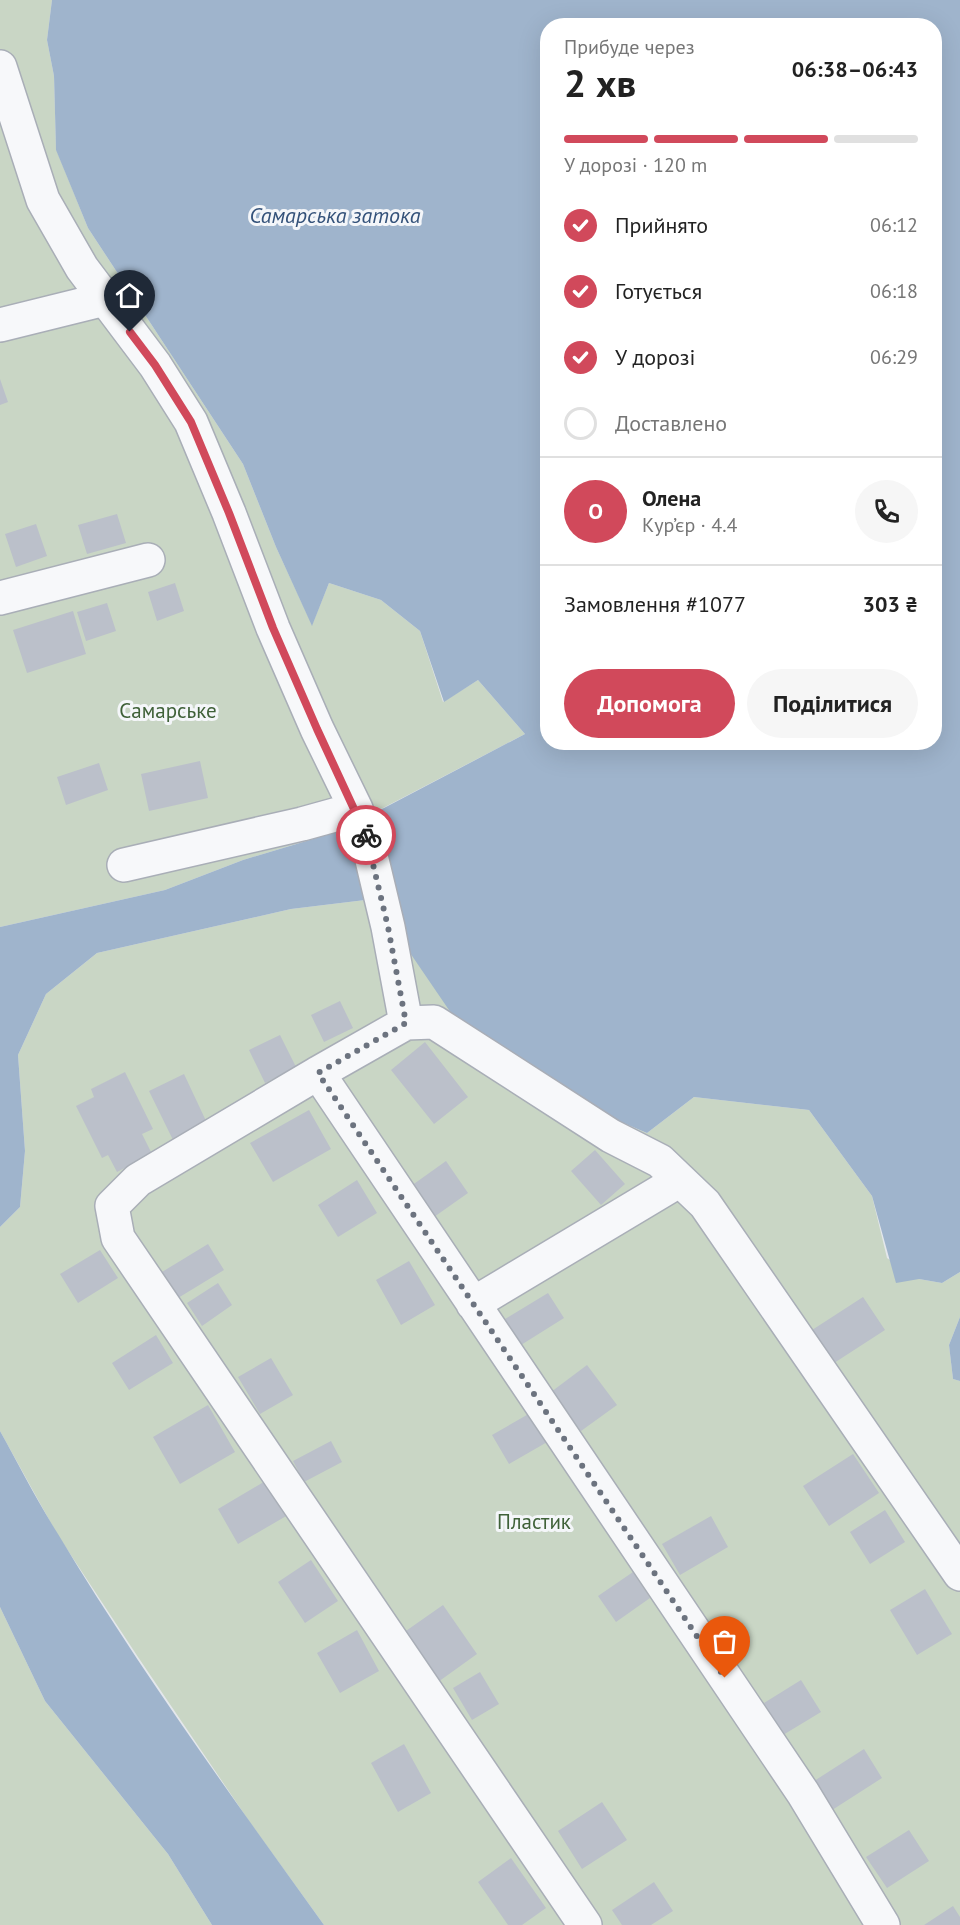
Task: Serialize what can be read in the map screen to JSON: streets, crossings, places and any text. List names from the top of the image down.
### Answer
{
  "water": ["Самарська затока"],
  "parks": ["Самарське", "Пластик"],
  "page": {
    "heading": ["2 хв", "Прибуде через", "06:38–06:43"],
    "panel": [
      "Олена",
      "Кур’єр · 4.4",
      "Замовлення #1077",
      "303 ₴"
    ],
    "bar": "У дорозі · 120 m",
    "list": [
      ["Прийнято", "06:12"],
      ["Готується", "06:18"],
      ["У дорозі", "06:29"],
      "Доставлено"
    ],
    "round": "О",
    "buttons": ["Допомога", "Поділитися"]
  }
}
